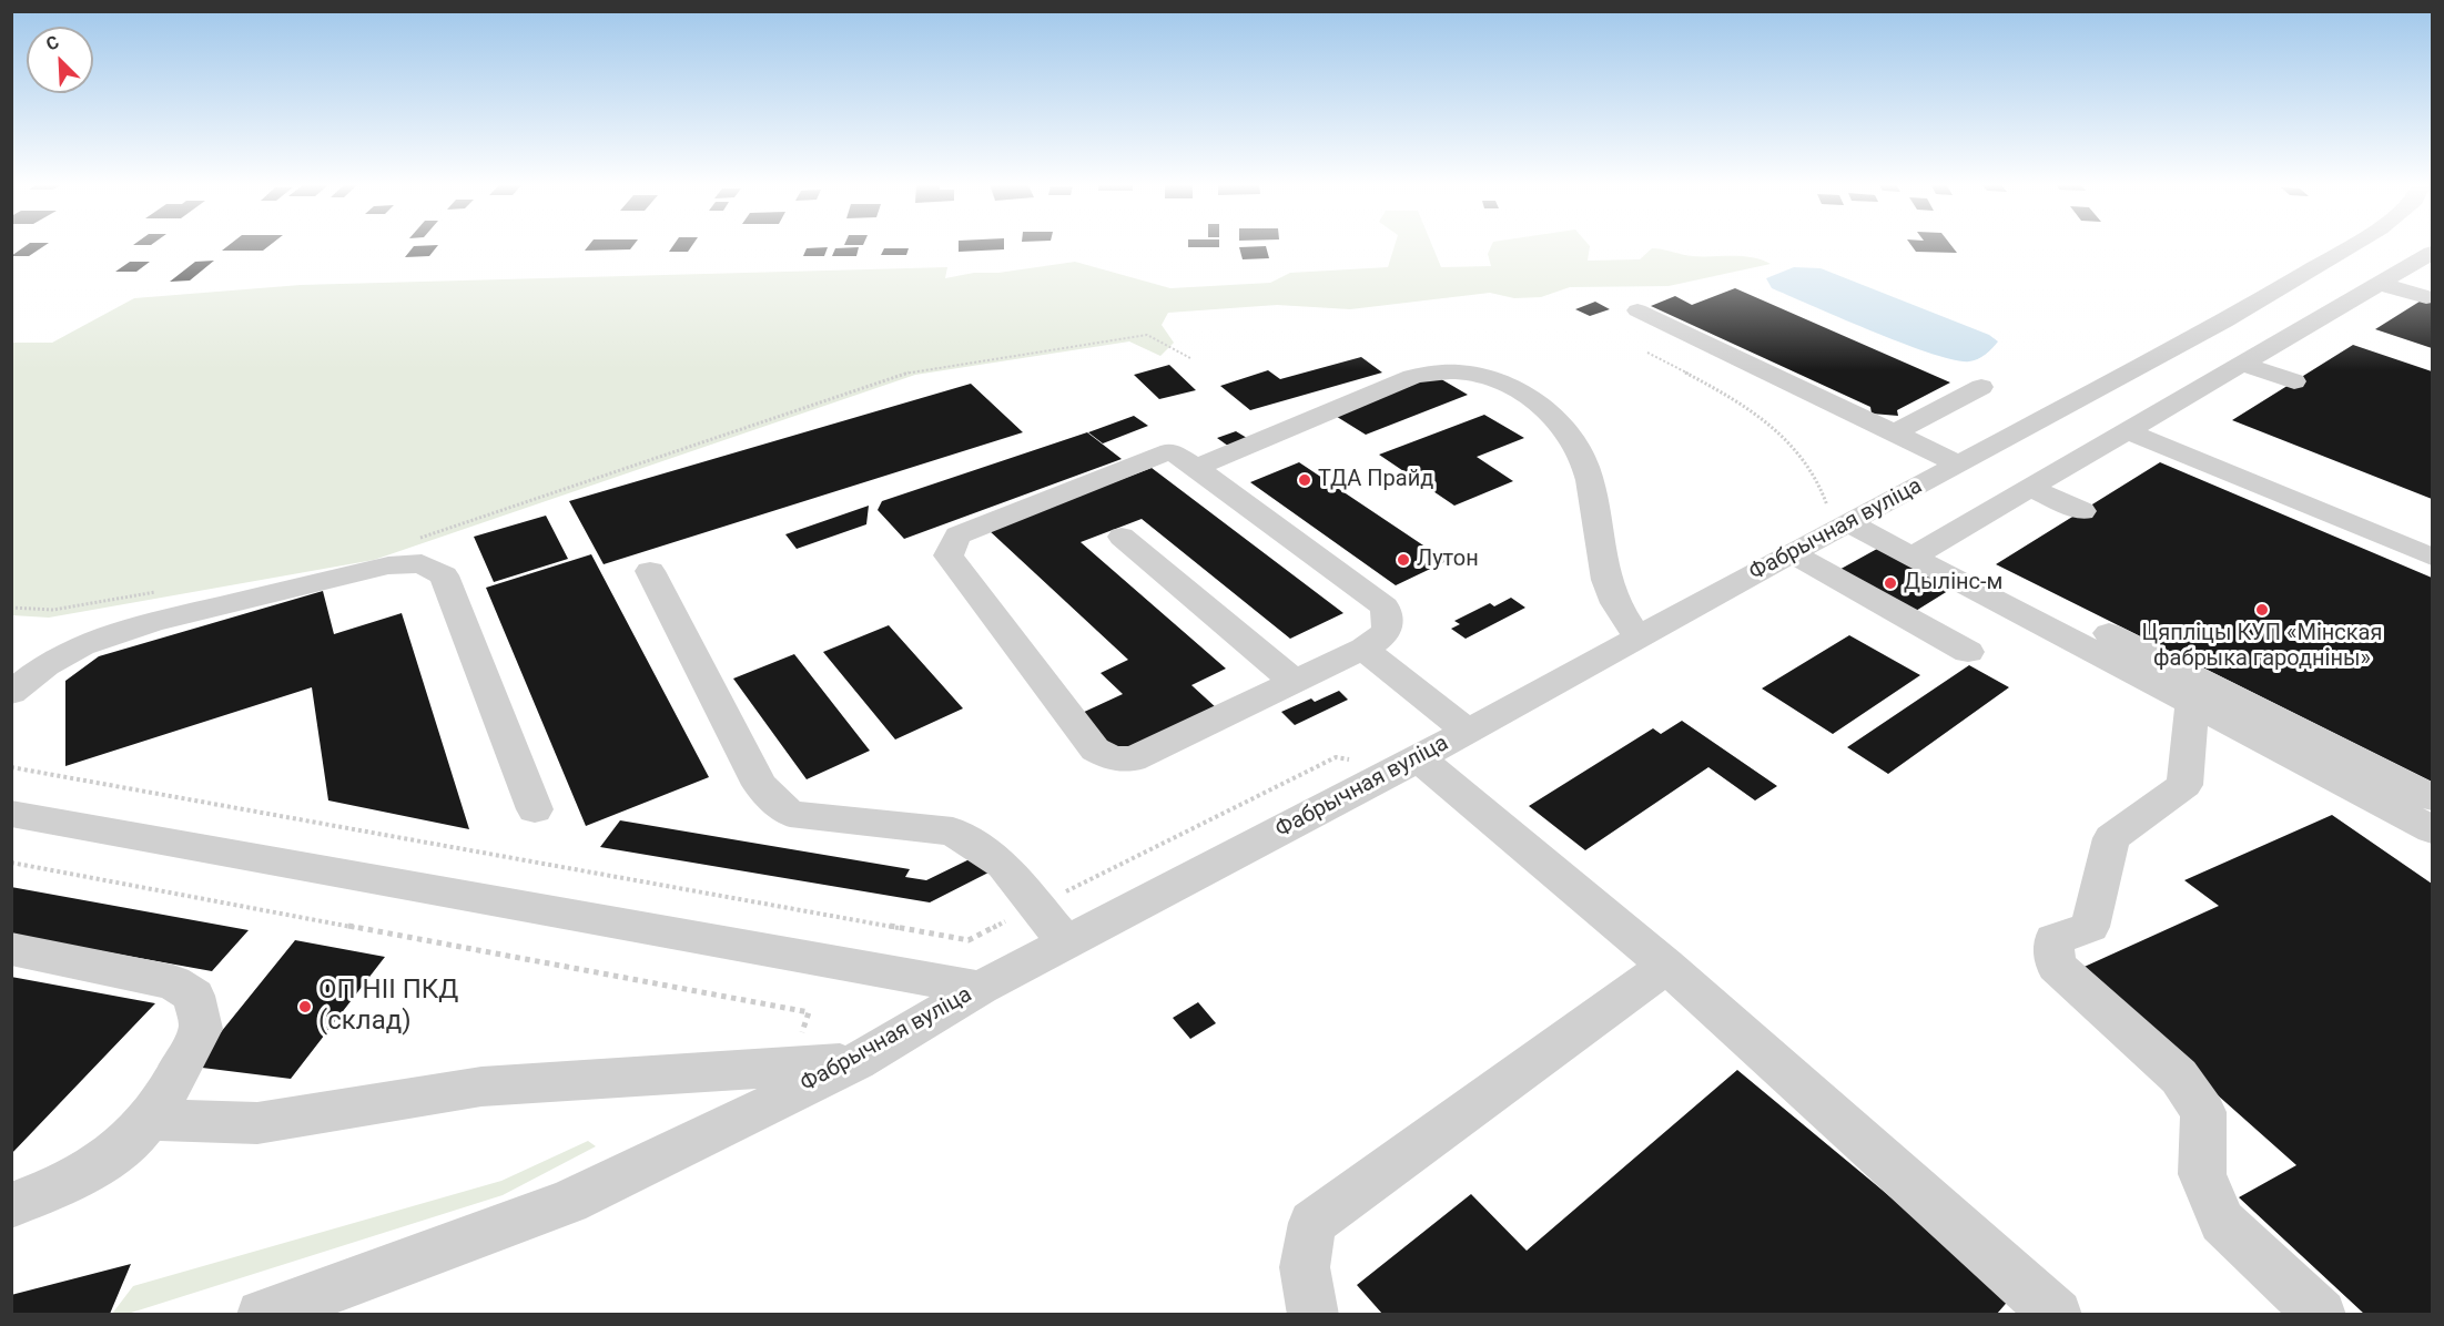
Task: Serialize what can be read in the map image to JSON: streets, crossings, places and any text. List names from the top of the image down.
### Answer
{
  "streets": {
    "street": ["Фабрычная вуліца"]
  },
  "places": [
    "ТДА Прайд",
    "Лутон",
    "Дылінс-м",
    "Цяпліцы КУП «Мінская фабрыка гародніны»",
    "ОП НII ПКД (склад)"
  ],
  "north": "top left"
}
